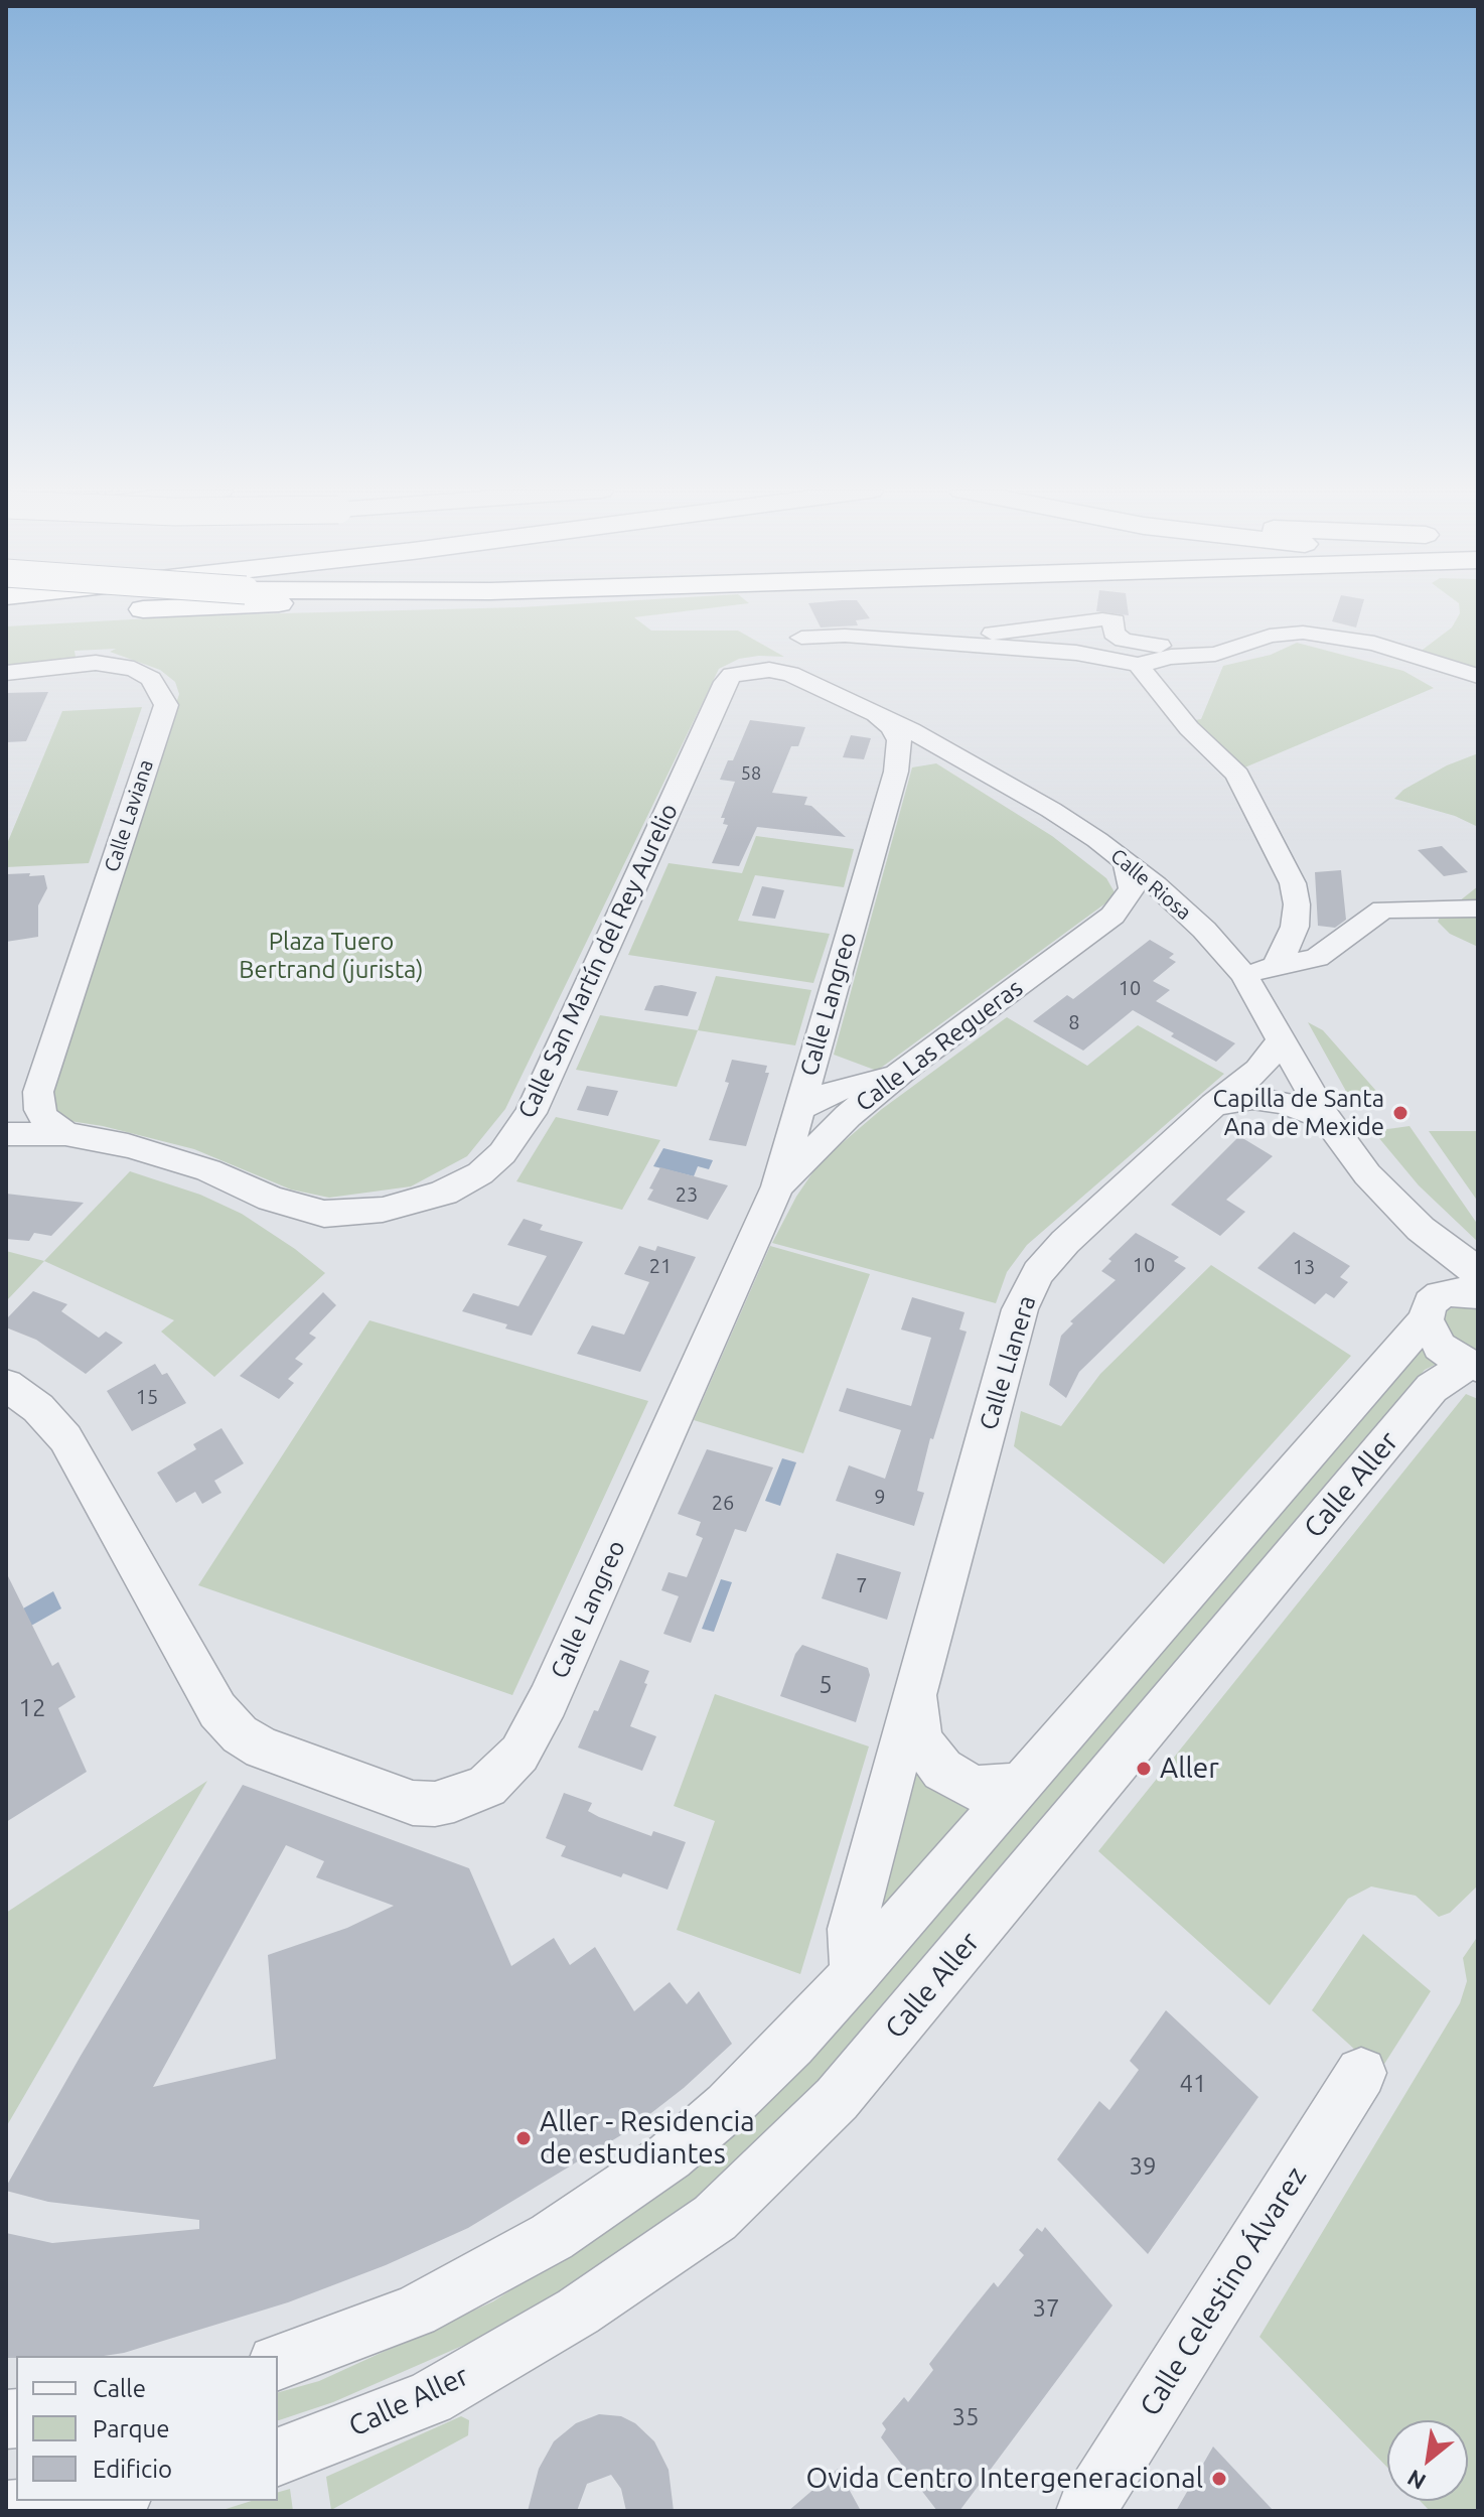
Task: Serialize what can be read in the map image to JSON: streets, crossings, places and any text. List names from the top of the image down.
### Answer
{
  "streets": {
    "street": [
      "Calle Laviana",
      "Calle Riosa",
      "Calle San Martín del Rey Aurelio",
      "Calle Langreo",
      "Calle Las Regueras",
      "Calle Llanera",
      "Calle Aller",
      "Calle Celestino Álvarez"
    ]
  },
  "crossings": [
    ["Calle Riosa", "Calle San Martín del Rey Aurelio"],
    ["Calle Riosa", "Calle Langreo"],
    ["Calle Riosa", "Calle Las Regueras"],
    ["Calle Riosa", "Calle Llanera"],
    ["Calle Riosa", "Calle Aller"],
    ["Calle Langreo", "Calle Las Regueras"],
    ["Calle Llanera", "Calle Aller"]
  ],
  "parks": ["Plaza Tuero Bertrand (jurista)"],
  "places": [
    "Capilla de Santa Ana de Mexide",
    "Aller",
    "Aller - Residencia de estudiantes",
    "Ovida Centro Intergeneracional"
  ],
  "house_numbers": [
    "58",
    "10",
    "8",
    "23",
    "10",
    "21",
    "13",
    "15",
    "9",
    "26",
    "7",
    "5",
    "12",
    "41",
    "39",
    "37",
    "35"
  ],
  "legend": ["Calle", "Parque", "Edificio"],
  "north": "bottom left"
}
